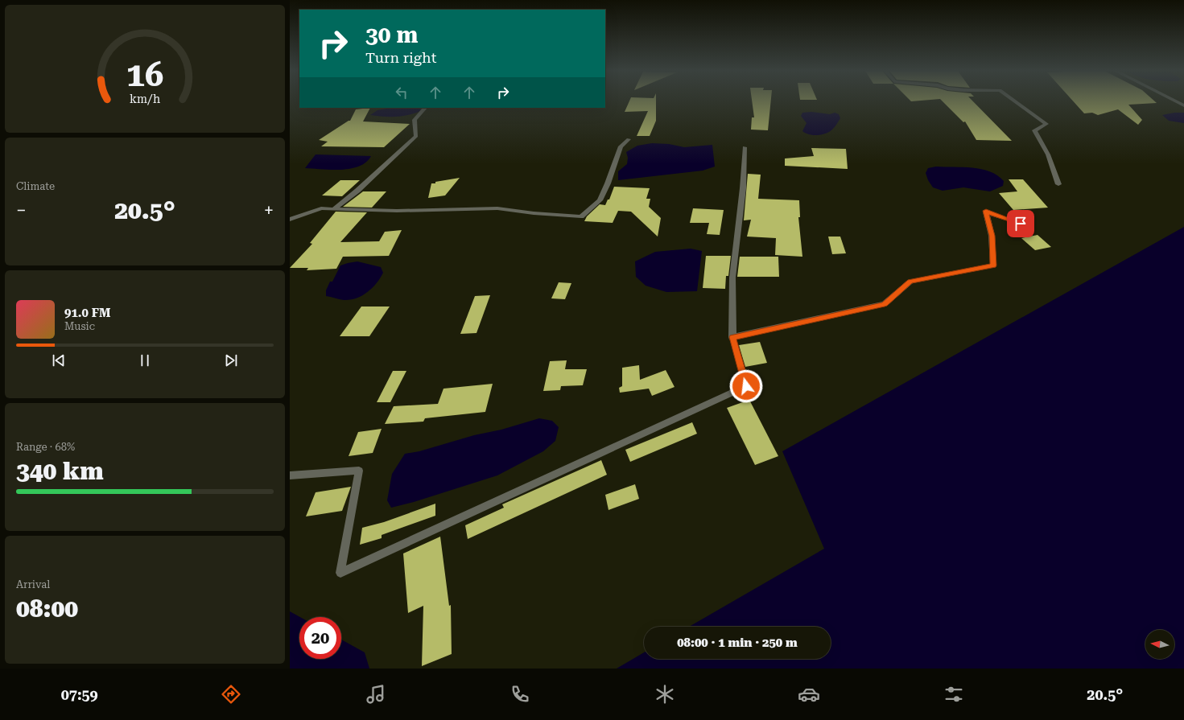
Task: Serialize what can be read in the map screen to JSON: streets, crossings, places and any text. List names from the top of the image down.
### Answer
{
  "north": "left",
  "page": {
    "turn": ["30 m", "Turn right"],
    "tile": [
      "Climate",
      ["Range · 68%", "340 km"],
      ["Arrival", "08:00"]
    ],
    "heat": ["−", "20.5°", "+"],
    "song": ["91.0 FM", "Music"],
    "limit": "20",
    "trip": "08:00 · 1 min · 250 m",
    "tabs": ["07:59", "20.5°"],
    "gauge": ["16", "km/h"]
  }
}
